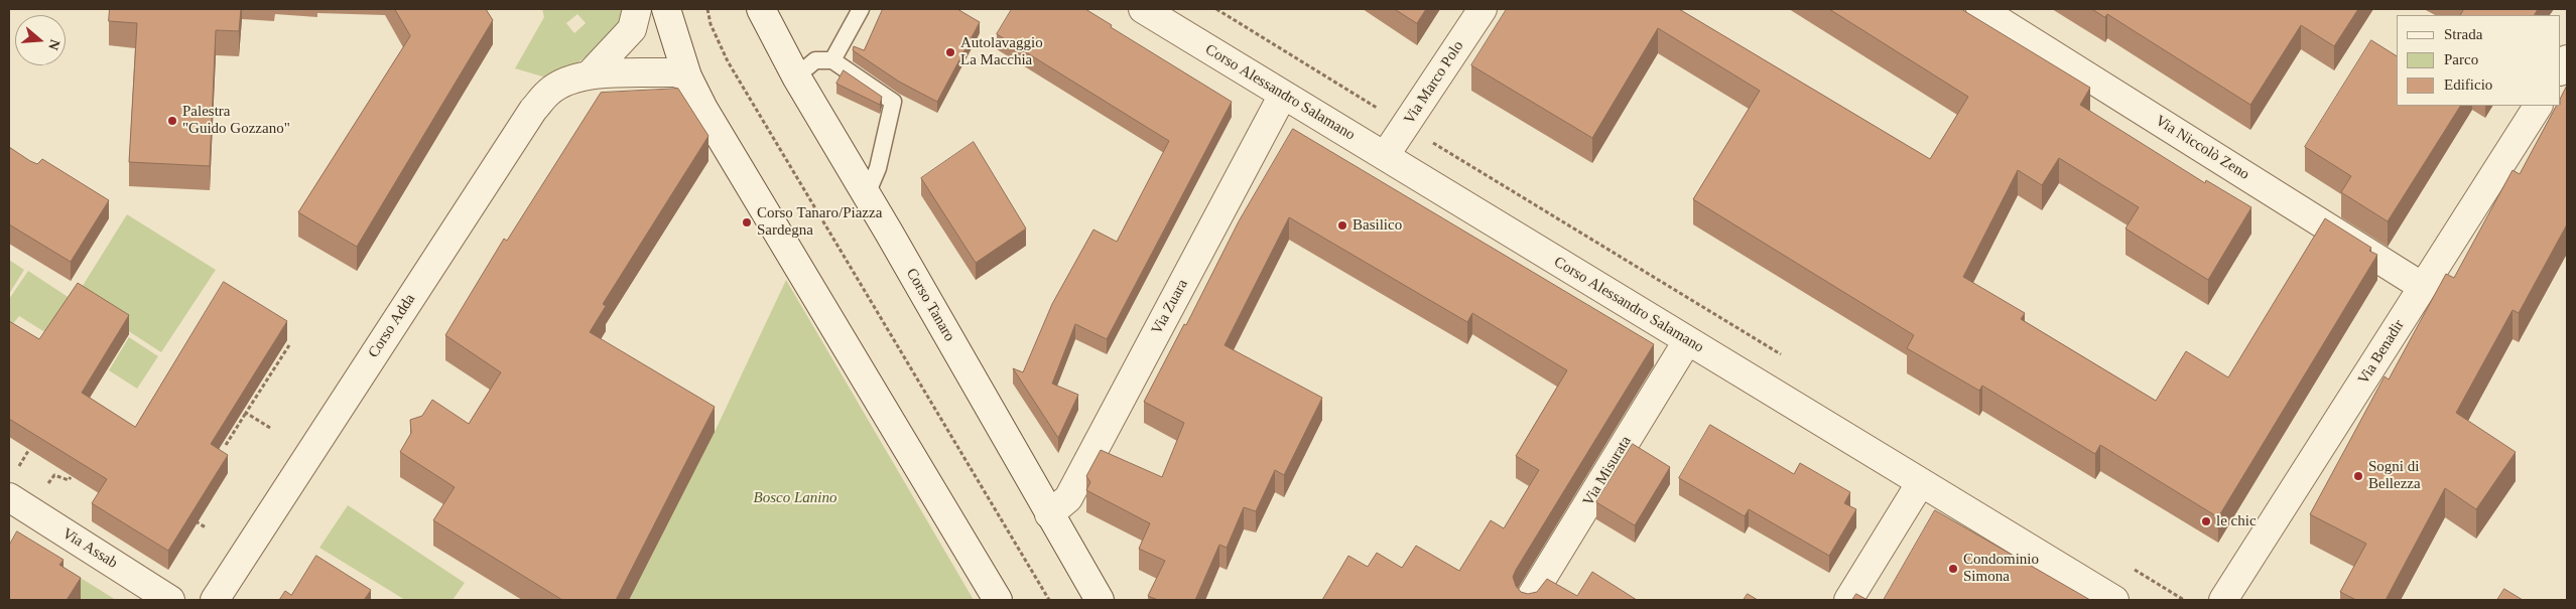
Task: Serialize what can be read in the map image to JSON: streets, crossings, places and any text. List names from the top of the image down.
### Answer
{
  "streets": {
    "street": [
      "Via Marco Polo",
      "Corso Alessandro Salamano",
      "Via Niccolò Zeno",
      "Corso Tanaro",
      "Via Zuara",
      "Corso Adda",
      "Via Benadir",
      "Via Misurata",
      "Via Assab"
    ]
  },
  "crossings": [
    ["Via Marco Polo", "Corso Alessandro Salamano"],
    ["Corso Alessandro Salamano", "Via Zuara"],
    ["Corso Alessandro Salamano", "Via Misurata"],
    ["Via Niccolò Zeno", "Via Benadir"],
    ["Corso Tanaro", "Via Zuara"]
  ],
  "parks": ["Bosco Lanino"],
  "places": [
    "Autolavaggio La Macchia",
    "Palestra \"Guido Gozzano\"",
    "Corso Tanaro/Piazza Sardegna",
    "Basilico",
    "Sogni di Bellezza",
    "le chic",
    "Condominio Simona"
  ],
  "legend": ["Strada", "Parco", "Edificio"],
  "north": "right"
}
